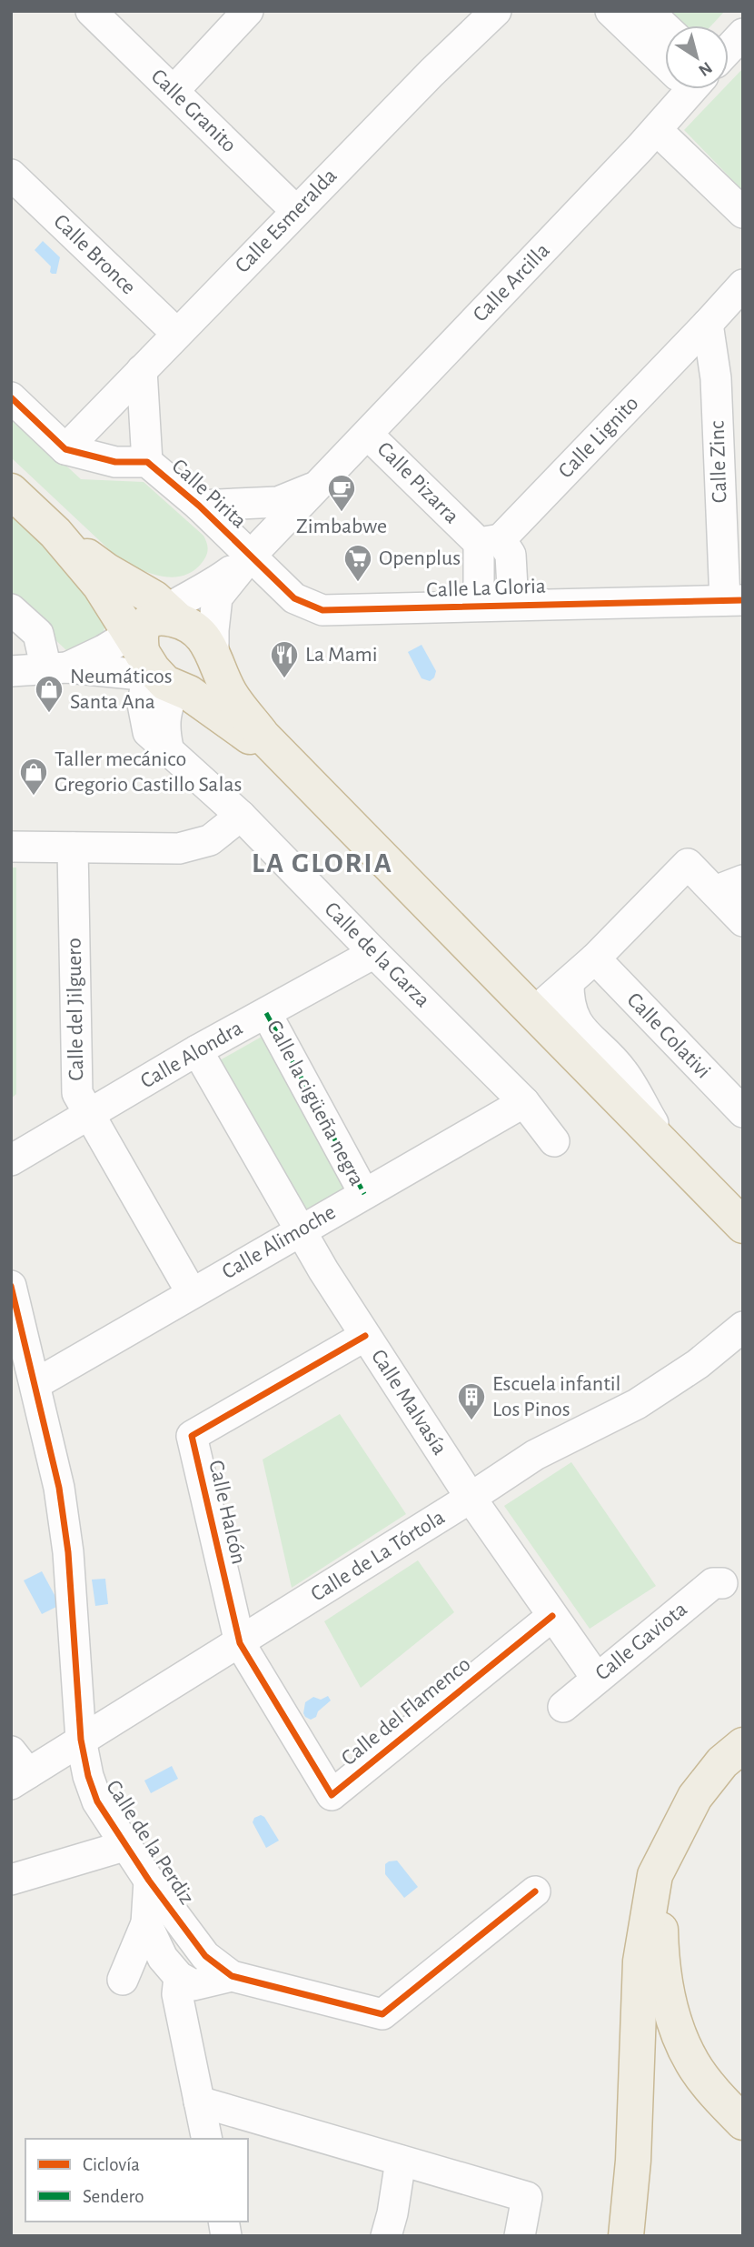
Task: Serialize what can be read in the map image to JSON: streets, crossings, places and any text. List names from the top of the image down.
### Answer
{
  "streets": {
    "street": [
      "Calle Granito",
      "Calle Esmeralda",
      "Calle Bronce",
      "Calle Arcilla",
      "Calle Lignito",
      "Calle Zinc",
      "Calle Pizarra",
      "Calle Pirita",
      "Calle La Gloria",
      "Calle de la Garza",
      "Calle del Jilguero",
      "Calle Colativi",
      "Calle Alondra",
      "Calle la cigüeña negra",
      "Calle Alimoche",
      "Calle Malvasía",
      "Calle Halcón",
      "Calle de La Tórtola",
      "Calle Gaviota",
      "Calle del Flamenco",
      "Calle de la Perdiz"
    ]
  },
  "crossings": [
    ["Calle Granito", "Calle Esmeralda"],
    ["Calle Esmeralda", "Calle Bronce"],
    ["Calle Esmeralda", "Calle Pirita"],
    ["Calle Arcilla", "Calle Pizarra"],
    ["Calle Arcilla", "Calle Pirita"],
    ["Calle Arcilla", "Calle La Gloria"],
    ["Calle Arcilla", "Calle de la Garza"],
    ["Calle Lignito", "Calle Zinc"],
    ["Calle Lignito", "Calle Pizarra"],
    ["Calle Zinc", "Calle La Gloria"],
    ["Calle Pirita", "Calle La Gloria"],
    ["Calle de la Garza", "Calle Alondra"],
    ["Calle de la Garza", "Calle Alimoche"],
    ["Calle del Jilguero", "Calle Alondra"],
    ["Calle del Jilguero", "Calle Alimoche"],
    ["Calle Alondra", "Calle la cigüeña negra"],
    ["Calle Alondra", "Calle Malvasía"],
    ["Calle la cigüeña negra", "Calle Alimoche"],
    ["Calle Alimoche", "Calle Malvasía"],
    ["Calle Alimoche", "Calle de la Perdiz"],
    ["Calle Malvasía", "Calle Halcón"],
    ["Calle Malvasía", "Calle de La Tórtola"],
    ["Calle Malvasía", "Calle Gaviota"],
    ["Calle Malvasía", "Calle del Flamenco"],
    ["Calle Halcón", "Calle de La Tórtola"],
    ["Calle Halcón", "Calle del Flamenco"],
    ["Calle de La Tórtola", "Calle del Flamenco"],
    ["Calle de La Tórtola", "Calle de la Perdiz"]
  ],
  "districts": ["LA GLORIA"],
  "places": {
    "cafe": ["Zimbabwe"],
    "supermarket": ["Openplus"],
    "restaurant": ["La Mami"],
    "shop": ["Neumáticos Santa Ana", "Taller mecánico Gregorio Castillo Salas"],
    "building": ["Escuela infantil Los Pinos"]
  },
  "legend": ["Ciclovía", "Sendero"],
  "north": "bottom right"
}
